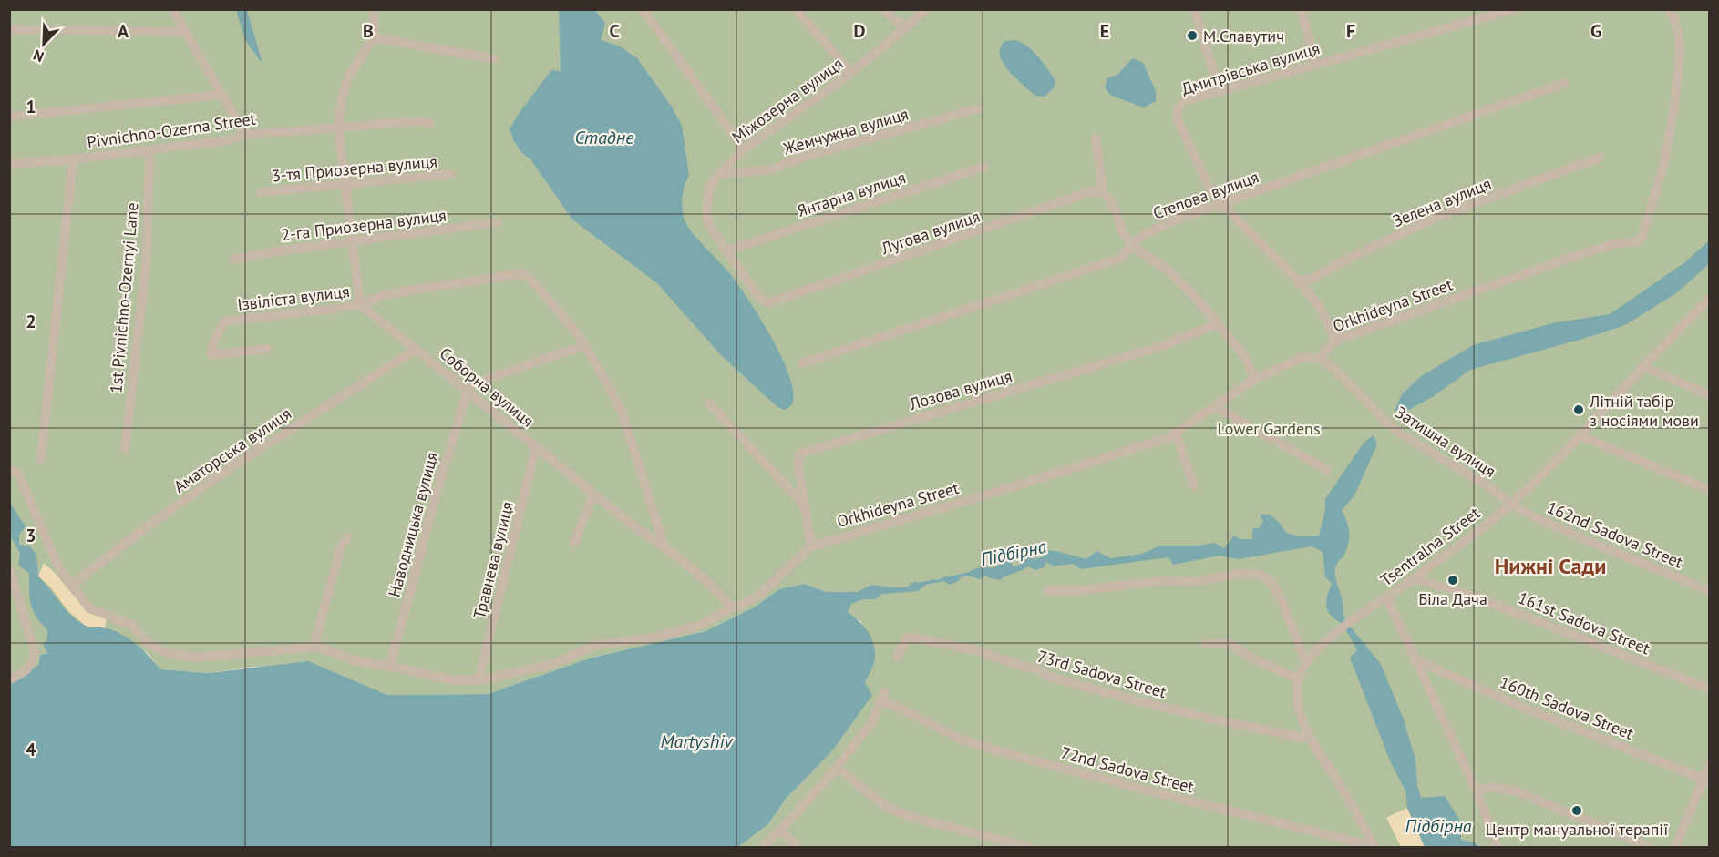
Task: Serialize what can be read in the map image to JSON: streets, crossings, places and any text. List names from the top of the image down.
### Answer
{
  "streets": {
    "street": [
      "Дмитрівська вулиця",
      "Міжозерна вулиця",
      "Pivnichno-Ozerna Street",
      "Жемчужна вулиця",
      "3-тя Приозерна вулиця",
      "Янтарна вулиця",
      "Степова вулиця",
      "Зелена вулиця",
      "2-га Приозерна вулиця",
      "Лугова вулиця",
      "1st Pivnichno-Ozernyi Lane",
      "Ізвіліста вулиця",
      "Orkhideyna Street",
      "Соборна вулиця",
      "Лозова вулиця",
      "Затишна вулиця",
      "Аматорська вулиця",
      "Наводницька вулиця",
      "162nd Sadova Street",
      "Tsentralna Street",
      "Травнева вулиця",
      "161st Sadova Street",
      "73rd Sadova Street",
      "160th Sadova Street",
      "72nd Sadova Street"
    ]
  },
  "crossings": [
    ["Дмитрівська вулиця", "Степова вулиця"],
    ["Дмитрівська вулиця", "Зелена вулиця"],
    ["Дмитрівська вулиця", "Orkhideyna Street"],
    ["Міжозерна вулиця", "Жемчужна вулиця"],
    ["Міжозерна вулиця", "Янтарна вулиця"],
    ["Міжозерна вулиця", "Лугова вулиця"],
    ["Pivnichno-Ozerna Street", "1st Pivnichno-Ozernyi Lane"],
    ["Янтарна вулиця", "Лугова вулиця"],
    ["Ізвіліста вулиця", "Соборна вулиця"],
    ["Orkhideyna Street", "Соборна вулиця"],
    ["Orkhideyna Street", "Лозова вулиця"],
    ["Orkhideyna Street", "Затишна вулиця"],
    ["Orkhideyna Street", "Аматорська вулиця"],
    ["Orkhideyna Street", "Наводницька вулиця"],
    ["Orkhideyna Street", "Травнева вулиця"],
    ["Соборна вулиця", "Аматорська вулиця"],
    ["Соборна вулиця", "Наводницька вулиця"],
    ["Соборна вулиця", "Травнева вулиця"],
    ["Затишна вулиця", "162nd Sadova Street"],
    ["Затишна вулиця", "Tsentralna Street"],
    ["162nd Sadova Street", "Tsentralna Street"],
    ["Tsentralna Street", "161st Sadova Street"],
    ["Tsentralna Street", "73rd Sadova Street"],
    ["Tsentralna Street", "72nd Sadova Street"]
  ],
  "districts": ["Нижні Сади"],
  "water": ["Стадне", "Підбірна", "Martyshiv"],
  "parks": ["Lower Gardens"],
  "places": [
    "М.Славутич",
    "Літній табір з носіями мови",
    "Біла Дача",
    "Центр мануальної терапії"
  ],
  "north": "bottom left",
  "grid": {
    "columns": [
      "A",
      "B",
      "C",
      "D",
      "E",
      "F",
      "G"
    ],
    "rows": [
      "1",
      "2",
      "3",
      "4"
    ]
  }
}
